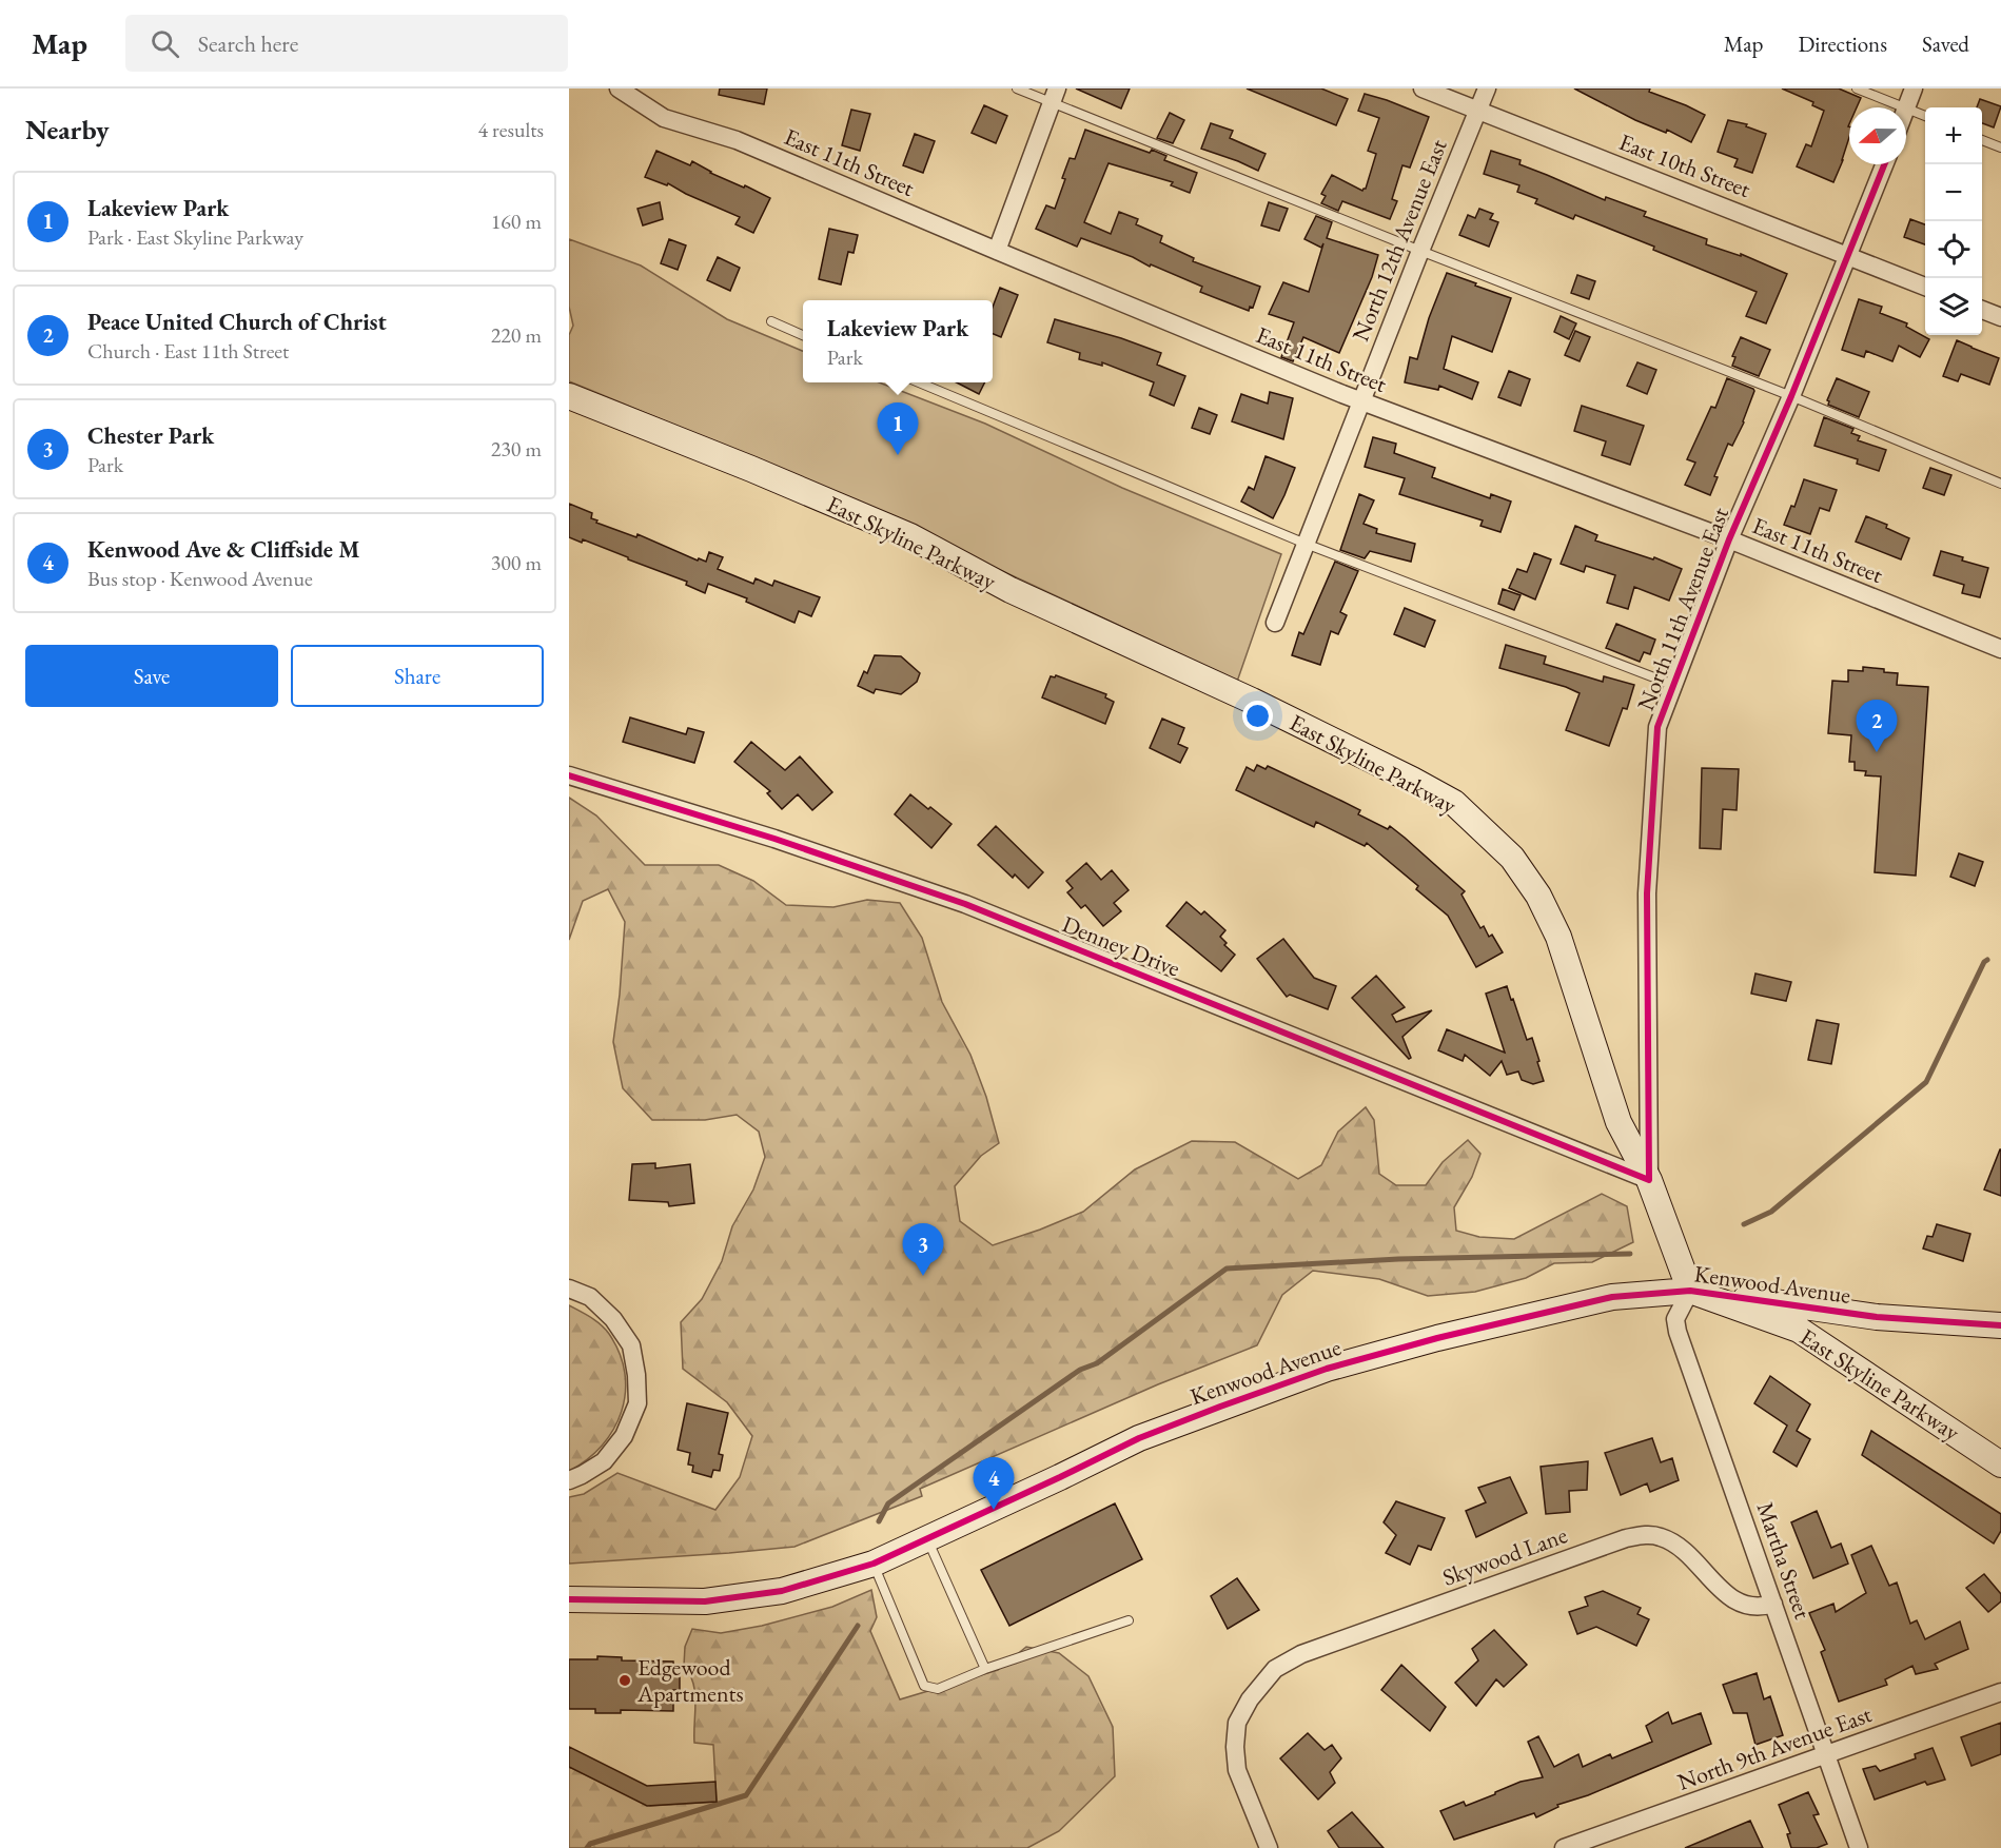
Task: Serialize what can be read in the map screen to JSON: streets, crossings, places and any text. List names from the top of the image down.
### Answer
{
  "streets": {
    "street": [
      "East 11th Street",
      "East 10th Street",
      "North 12th Avenue East",
      "East Skyline Parkway",
      "North 11th Avenue East",
      "Denney Drive",
      "Kenwood Avenue",
      "Skywood Lane",
      "Martha Street",
      "North 9th Avenue East"
    ]
  },
  "crossings": [
    ["East 11th Street", "North 12th Avenue East"],
    ["East 11th Street", "North 11th Avenue East"],
    ["East 10th Street", "North 12th Avenue East"],
    ["East 10th Street", "North 11th Avenue East"],
    ["East Skyline Parkway", "North 11th Avenue East"],
    ["East Skyline Parkway", "Denney Drive"],
    ["East Skyline Parkway", "Kenwood Avenue"],
    ["East Skyline Parkway", "Martha Street"],
    ["North 11th Avenue East", "Denney Drive"],
    ["Kenwood Avenue", "Martha Street"],
    ["Skywood Lane", "Martha Street"],
    ["Martha Street", "North 9th Avenue East"]
  ],
  "places": ["Edgewood Apartments"],
  "north": "left",
  "page": {
    "header": "Map",
    "search": "Search here",
    "nav": ["Map", "Directions", "Saved"],
    "heading": ["Nearby", "4 results"],
    "map_buttons": ["+", "−"],
    "list": [
      {
        "mark": "1",
        "name": "Lakeview Park",
        "note": "Park · East Skyline Parkway",
        "value": "160 m"
      },
      {
        "mark": "2",
        "name": "Peace United Church of Christ",
        "note": "Church · East 11th Street",
        "value": "220 m"
      },
      {
        "mark": "3",
        "name": "Chester Park",
        "note": "Park",
        "value": "230 m"
      },
      {
        "mark": "4",
        "name": "Kenwood Ave & Cliffside M",
        "note": "Bus stop · Kenwood Avenue",
        "value": "300 m"
      }
    ],
    "popup": ["Lakeview Park", "Park"],
    "pins": [
      "1",
      "2",
      "3",
      "4"
    ],
    "buttons": ["Save", "Share"]
  }
}
